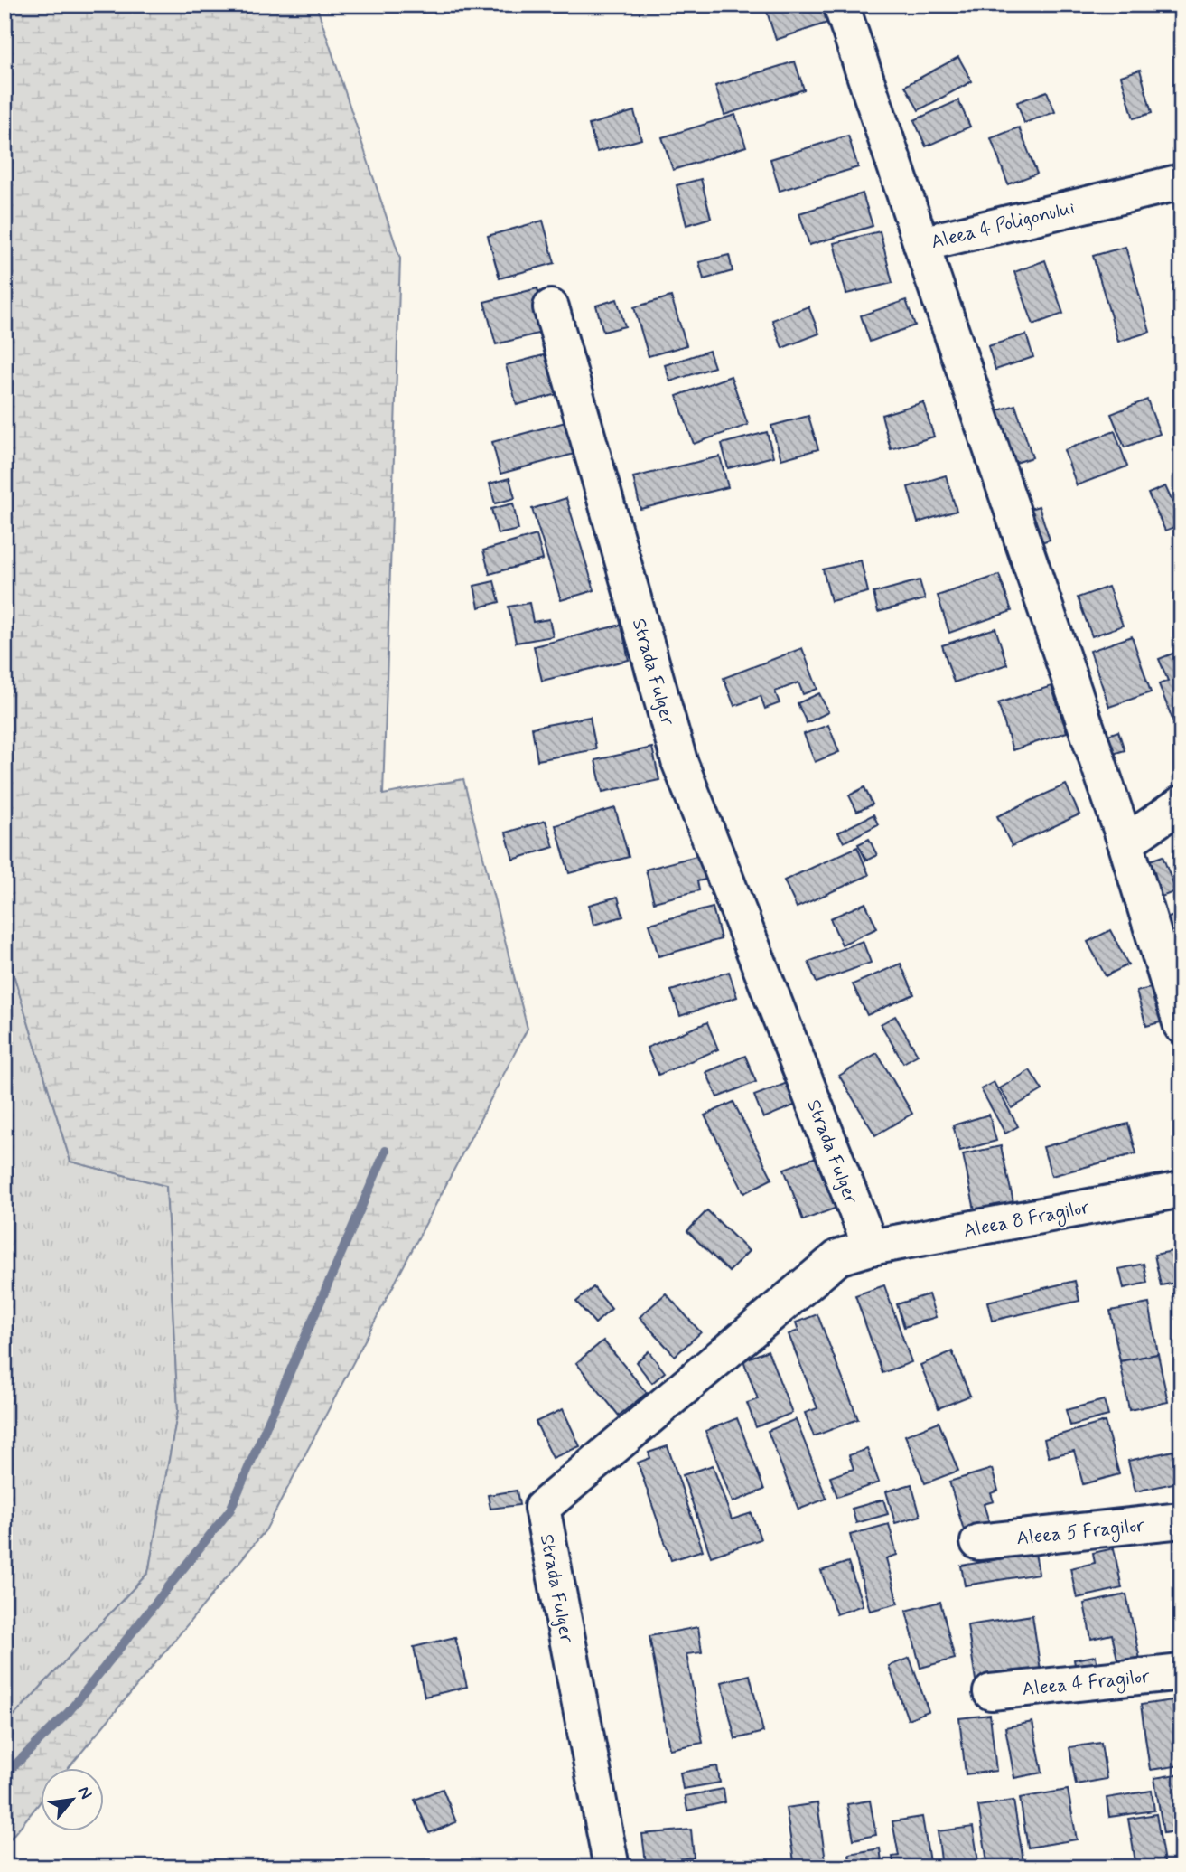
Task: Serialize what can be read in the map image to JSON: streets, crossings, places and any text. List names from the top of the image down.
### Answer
{
  "streets": {
    "street": [
      "Aleea 4 Poligonului",
      "Strada Fulger",
      "Aleea 8 Fragilor",
      "Aleea 5 Fragilor",
      "Aleea 4 Fragilor"
    ]
  },
  "crossings": [
    ["Strada Fulger", "Aleea 8 Fragilor"]
  ],
  "north": "top right"
}
